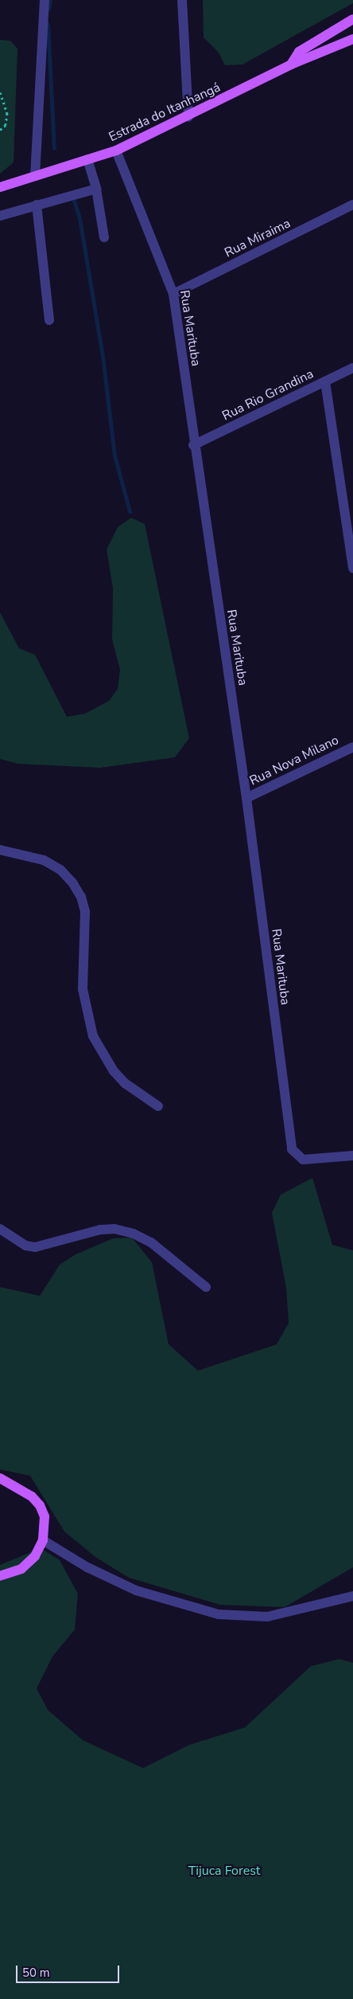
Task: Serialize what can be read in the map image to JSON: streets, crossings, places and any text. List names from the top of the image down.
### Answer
{
  "streets": {
    "main road": ["Estrada do Itanhangá"],
    "street": [
      "Rua Miraima",
      "Rua Marituba",
      "Rua Rio Grandina",
      "Rua Nova Milano"
    ]
  },
  "crossings": [
    ["Estrada do Itanhangá", "Rua Marituba"],
    ["Rua Miraima", "Rua Marituba"],
    ["Rua Marituba", "Rua Rio Grandina"],
    ["Rua Marituba", "Rua Nova Milano"]
  ],
  "parks": ["Tijuca Forest"],
  "scale_bar": "50 m"
}
